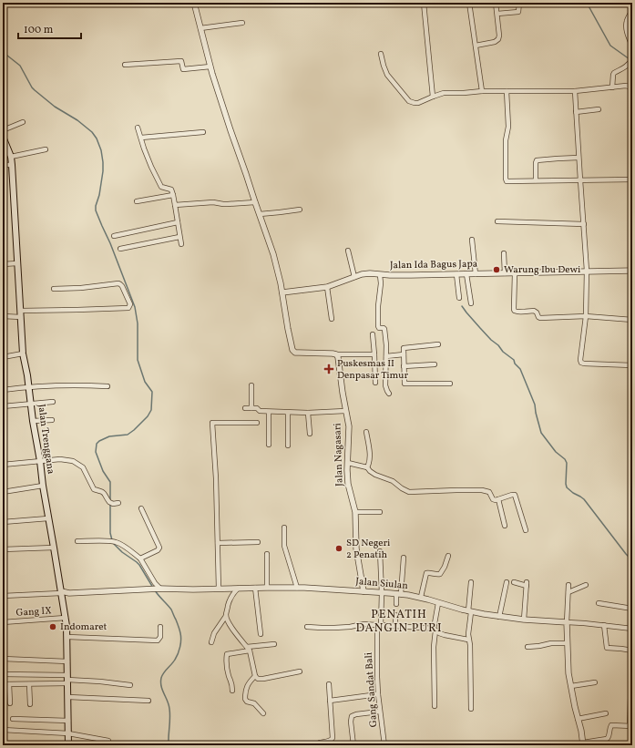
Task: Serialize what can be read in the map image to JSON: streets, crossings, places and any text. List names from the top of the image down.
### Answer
{
  "streets": {
    "main road": ["Jalan Trenggana"],
    "street": [
      "Jalan Ida Bagus Japa",
      "Jalan Nagasari",
      "Jalan Siulan",
      "Gang IX",
      "Gang Sandat Bali"
    ]
  },
  "crossings": [
    ["Jalan Trenggana", "Jalan Siulan"],
    ["Jalan Trenggana", "Gang IX"],
    ["Jalan Nagasari", "Jalan Siulan"],
    ["Jalan Siulan", "Gang Sandat Bali"]
  ],
  "districts": ["PENATIH DANGIN PURI"],
  "places": {
    "other": ["Warung Ibu Dewi", "SD Negeri 2 Penatih", "Indomaret"],
    "health": ["Puskesmas II Denpasar Timur"]
  },
  "scale_bar": "100 m"
}
